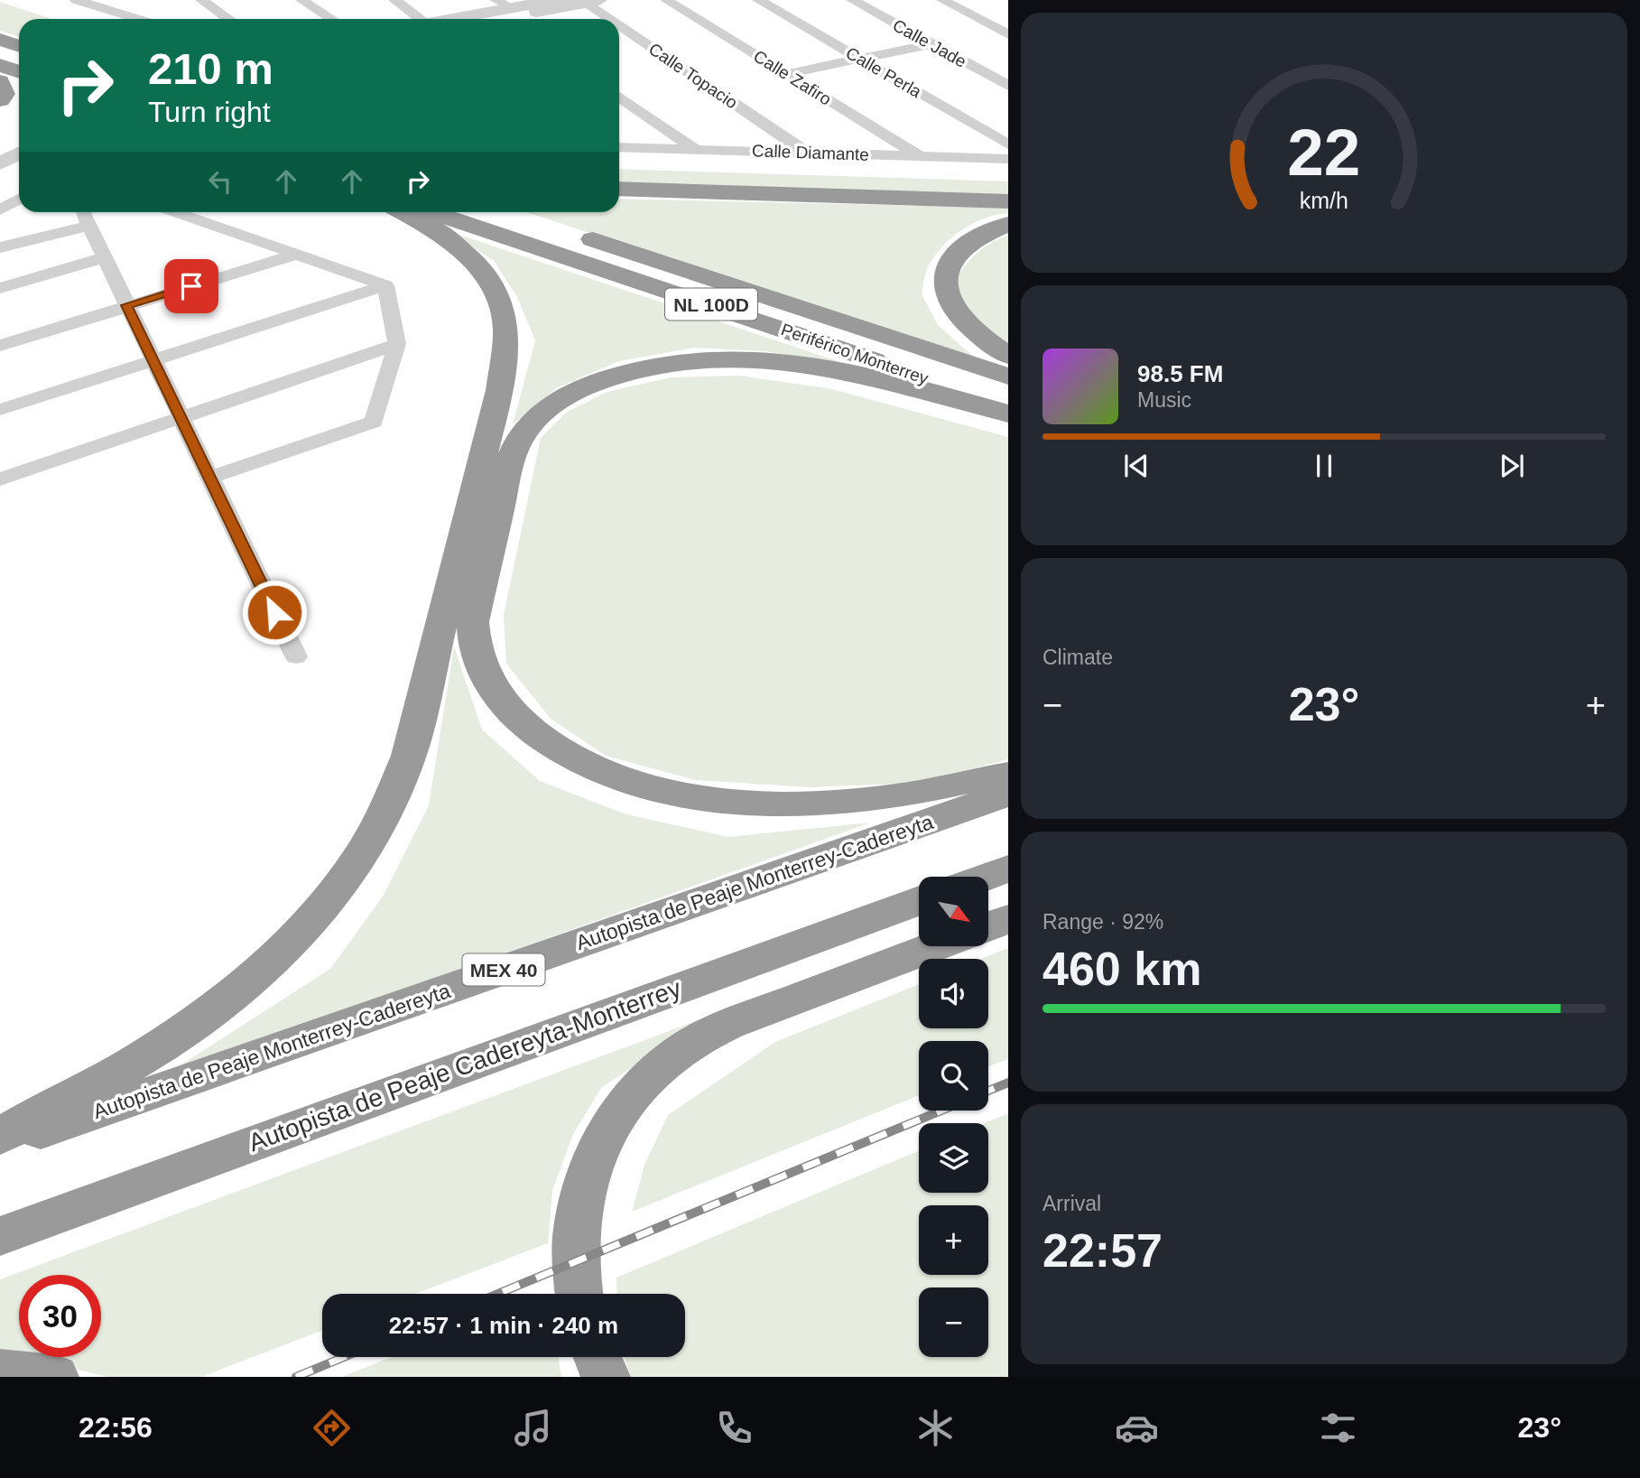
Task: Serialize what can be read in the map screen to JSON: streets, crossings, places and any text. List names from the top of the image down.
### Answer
{
  "streets": {
    "highway": [
      "NL 100D",
      "Periférico Monterrey",
      "Autopista de Peaje Monterrey-Cadereyta",
      "MEX 40",
      "Autopista de Peaje Cadereyta-Monterrey"
    ],
    "street": [
      "Calle Jade",
      "Calle Perla",
      "Calle Topacio",
      "Calle Zafiro",
      "Calle Diamante"
    ]
  },
  "crossings": [
    ["Calle Topacio", "Calle Diamante"],
    ["Calle Zafiro", "Calle Diamante"]
  ],
  "north": "bottom right",
  "page": {
    "turn": ["210 m", "Turn right"],
    "song": ["98.5 FM", "Music"],
    "tile": [
      "Climate",
      ["Range · 92%", "460 km"],
      ["Arrival", "22:57"]
    ],
    "heat": ["−", "23°", "+"],
    "map_buttons": ["+", "−"],
    "limit": "30",
    "trip": "22:57 · 1 min · 240 m",
    "tabs": ["22:56", "23°"],
    "gauge": ["22", "km/h"]
  }
}
